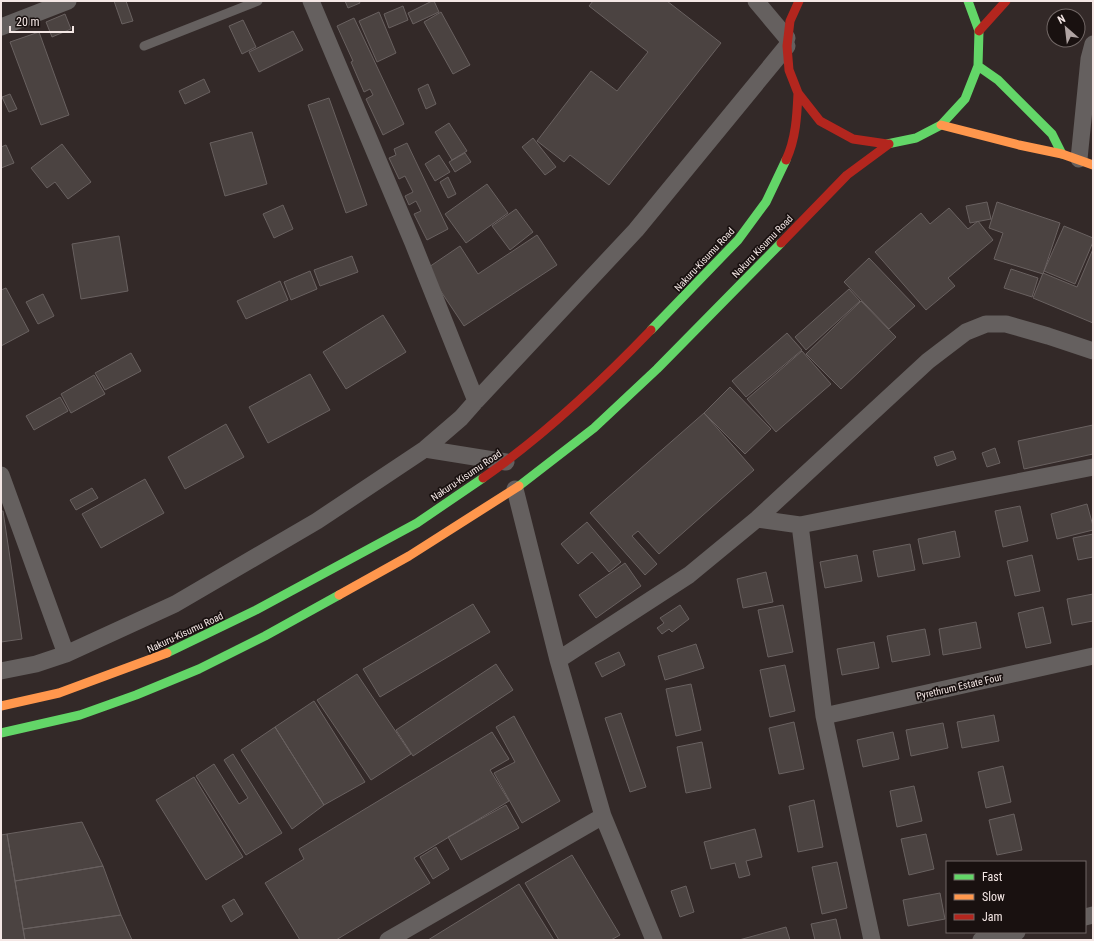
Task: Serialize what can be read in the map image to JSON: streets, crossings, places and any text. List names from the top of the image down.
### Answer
{
  "streets": {
    "main road": ["Nakuru Kisumu Road", "Nakuru-Kisumu Road"],
    "street": ["Pyrethrum Estate Four"]
  },
  "legend": ["Fast", "Slow", "Jam"],
  "scale_bar": "20 m",
  "north": "top left"
}
